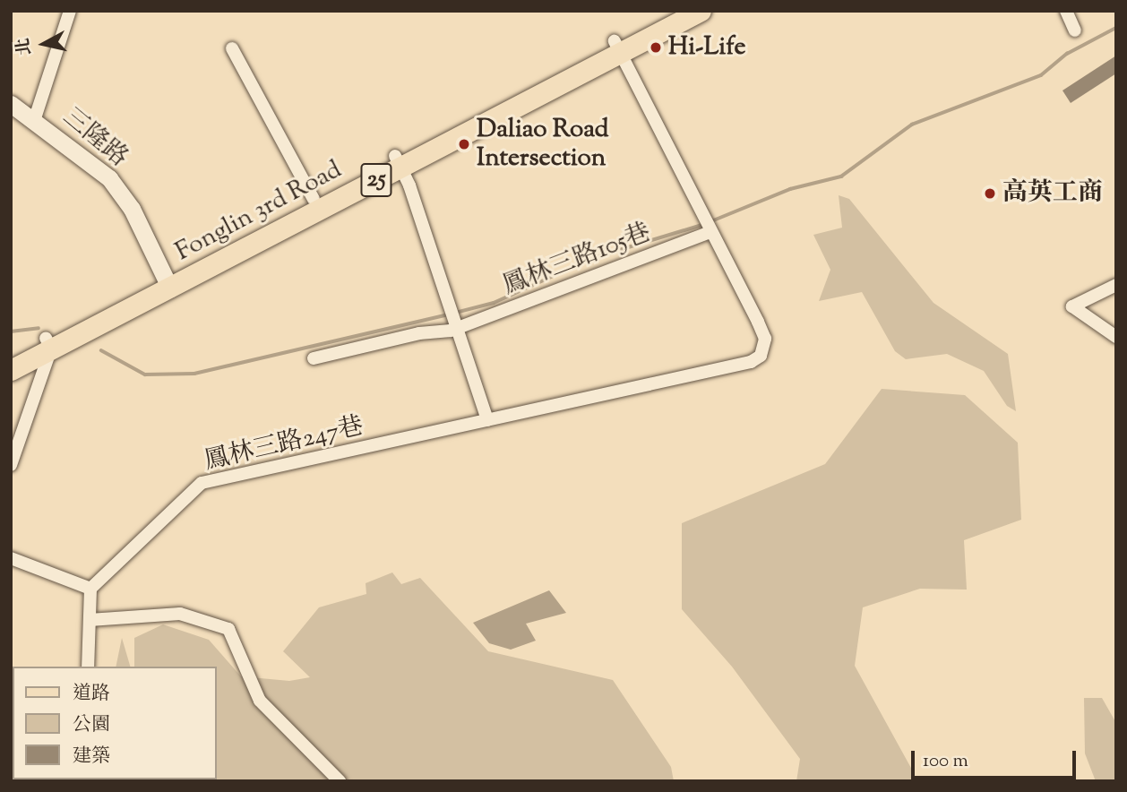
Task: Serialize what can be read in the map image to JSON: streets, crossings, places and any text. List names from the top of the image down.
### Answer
{
  "streets": {
    "main road": ["25", "Fonglin 3rd Road"],
    "street": ["三隆路", "鳳林三路105巷", "鳳林三路247巷"]
  },
  "crossings": [
    ["三隆路", "Fonglin 3rd Road"],
    ["25", "Fonglin 3rd Road"],
    ["鳳林三路105巷", "鳳林三路247巷"]
  ],
  "places": ["Hi-Life", "Daliao Road Intersection", "高英工商"],
  "legend": ["道路", "公園", "建築"],
  "scale_bar": "100 m",
  "north": "left"
}
